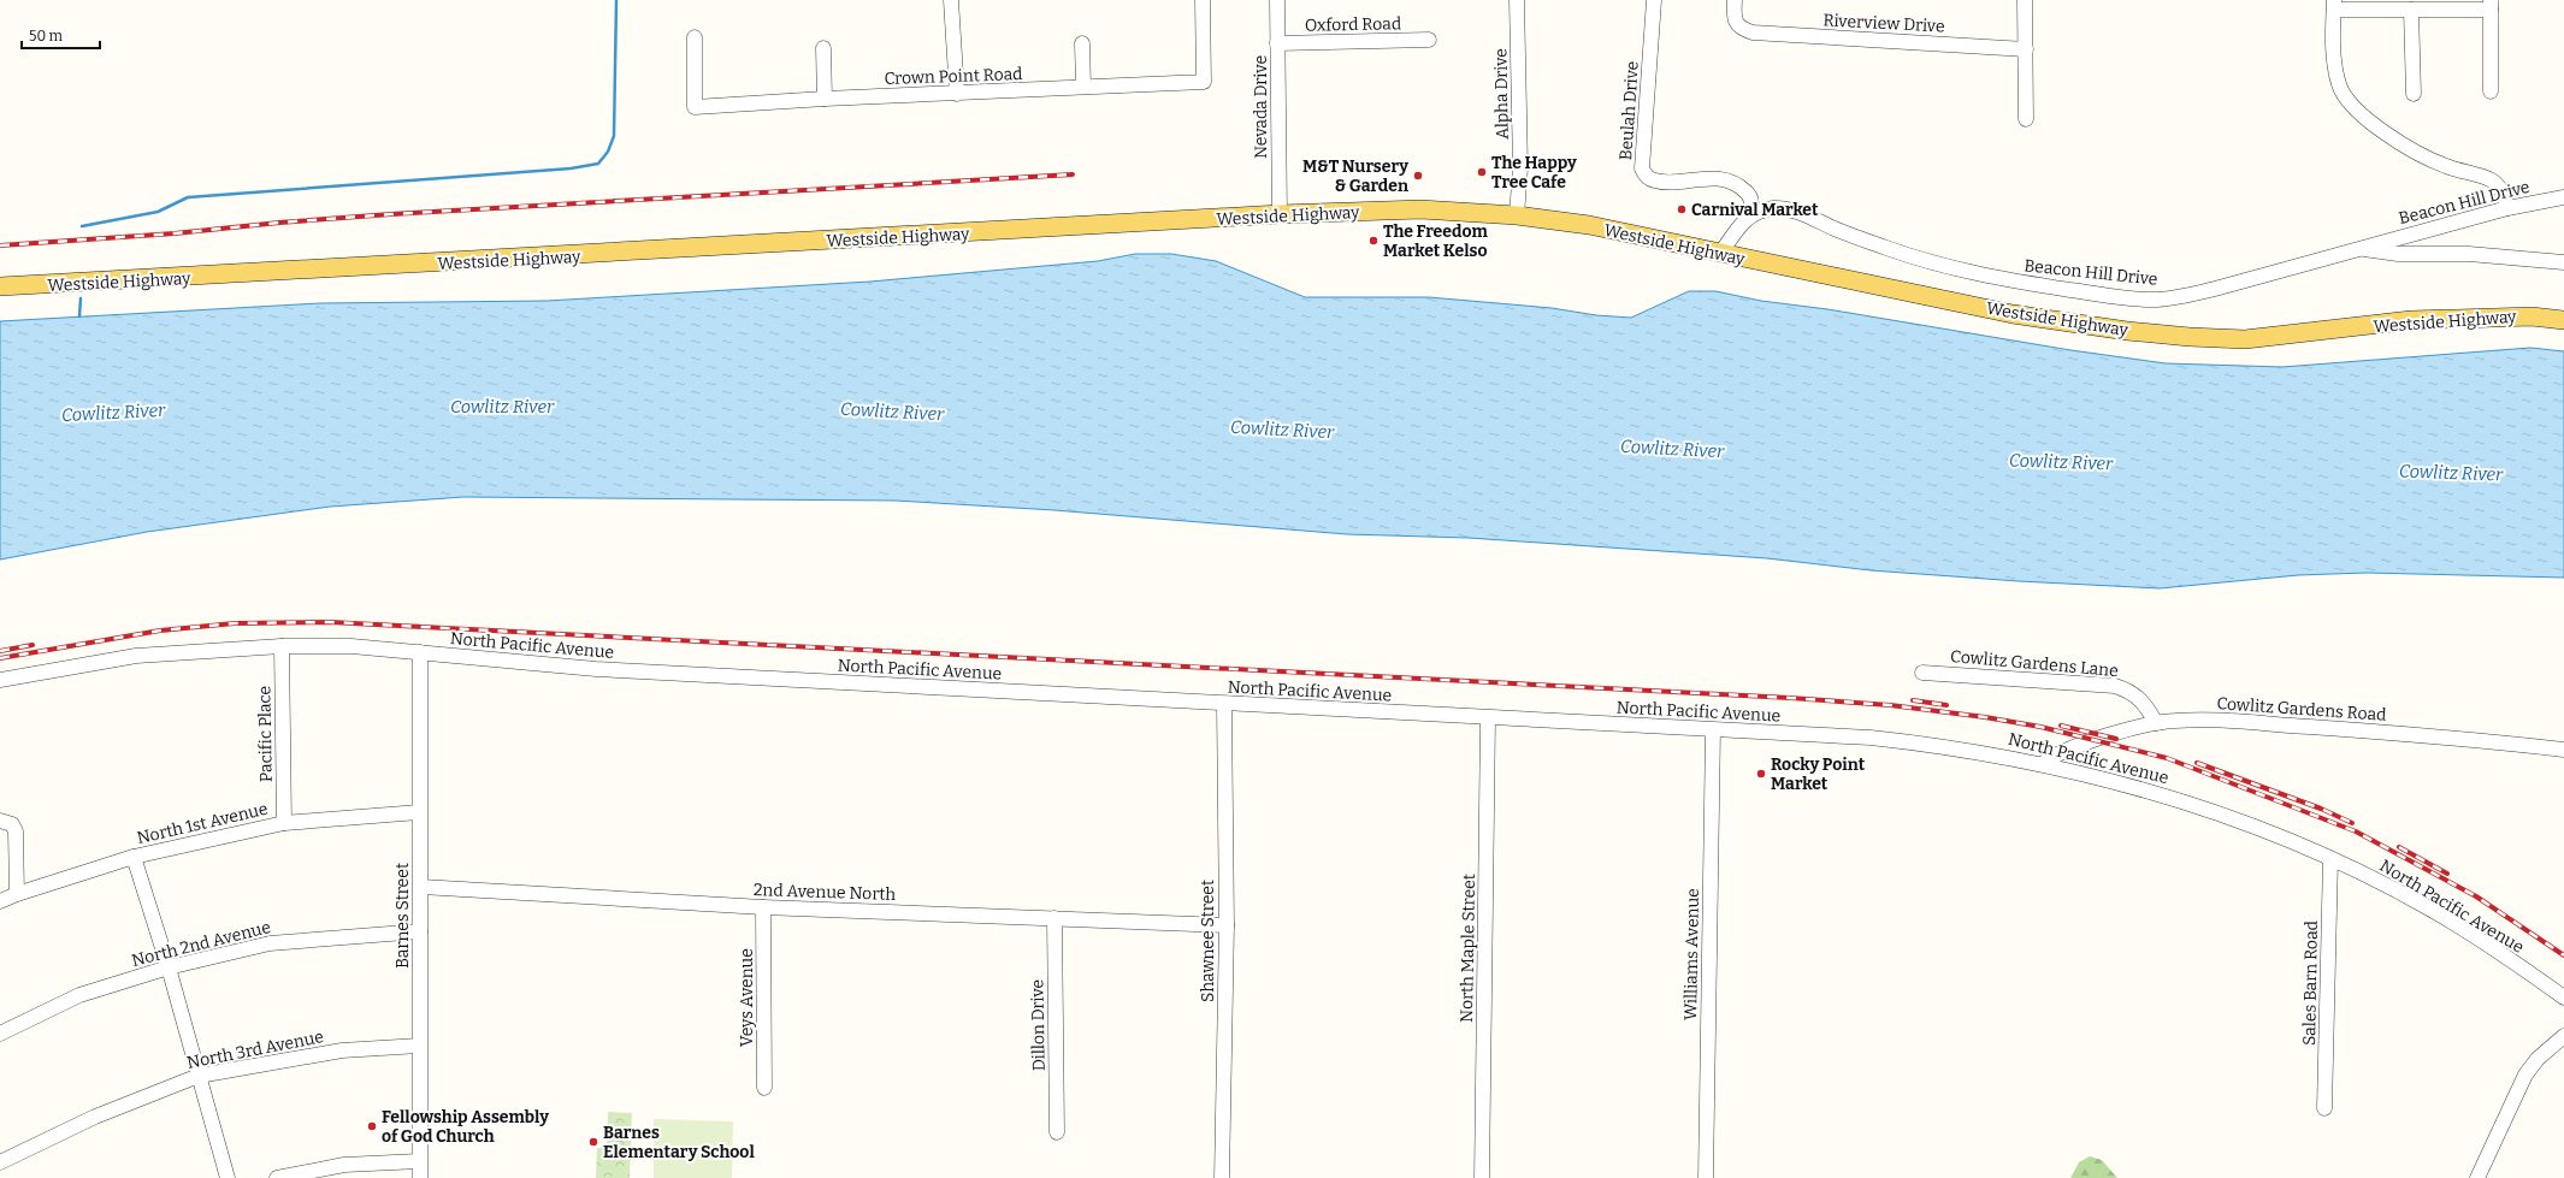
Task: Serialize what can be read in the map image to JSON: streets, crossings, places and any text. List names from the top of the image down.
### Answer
{
  "streets": {
    "main road": ["Westside Highway"],
    "street": [
      "Riverview Drive",
      "Oxford Road",
      "Crown Point Road",
      "Alpha Drive",
      "Nevada Drive",
      "Beulah Drive",
      "Beacon Hill Drive",
      "North Pacific Avenue",
      "Cowlitz Gardens Lane",
      "Cowlitz Gardens Road",
      "Pacific Place",
      "North 1st Avenue",
      "2nd Avenue North",
      "Barnes Street",
      "Shawnee Street",
      "North 2nd Avenue",
      "North Maple Street",
      "Williams Avenue",
      "Sales Barn Road",
      "Veys Avenue",
      "Dillon Drive",
      "North 3rd Avenue"
    ]
  },
  "crossings": [
    ["Oxford Road", "Nevada Drive"],
    ["Alpha Drive", "Westside Highway"],
    ["Nevada Drive", "Westside Highway"],
    ["Beulah Drive", "Beacon Hill Drive"],
    ["North Pacific Avenue", "Cowlitz Gardens Road"],
    ["North Pacific Avenue", "Pacific Place"],
    ["North Pacific Avenue", "Barnes Street"],
    ["North Pacific Avenue", "Shawnee Street"],
    ["North Pacific Avenue", "North Maple Street"],
    ["North Pacific Avenue", "Williams Avenue"],
    ["North Pacific Avenue", "Sales Barn Road"],
    ["Cowlitz Gardens Lane", "Cowlitz Gardens Road"],
    ["Pacific Place", "North 1st Avenue"],
    ["North 1st Avenue", "Barnes Street"],
    ["2nd Avenue North", "Barnes Street"],
    ["2nd Avenue North", "Shawnee Street"],
    ["2nd Avenue North", "Veys Avenue"],
    ["2nd Avenue North", "Dillon Drive"],
    ["Barnes Street", "North 2nd Avenue"],
    ["Barnes Street", "North 3rd Avenue"]
  ],
  "water": ["Cowlitz River"],
  "places": [
    "The Happy Tree Cafe",
    "M&T Nursery & Garden",
    "Carnival Market",
    "The Freedom Market Kelso",
    "Rocky Point Market",
    "Fellowship Assembly of God Church",
    "Barnes Elementary School"
  ],
  "scale_bar": "50 m"
}
